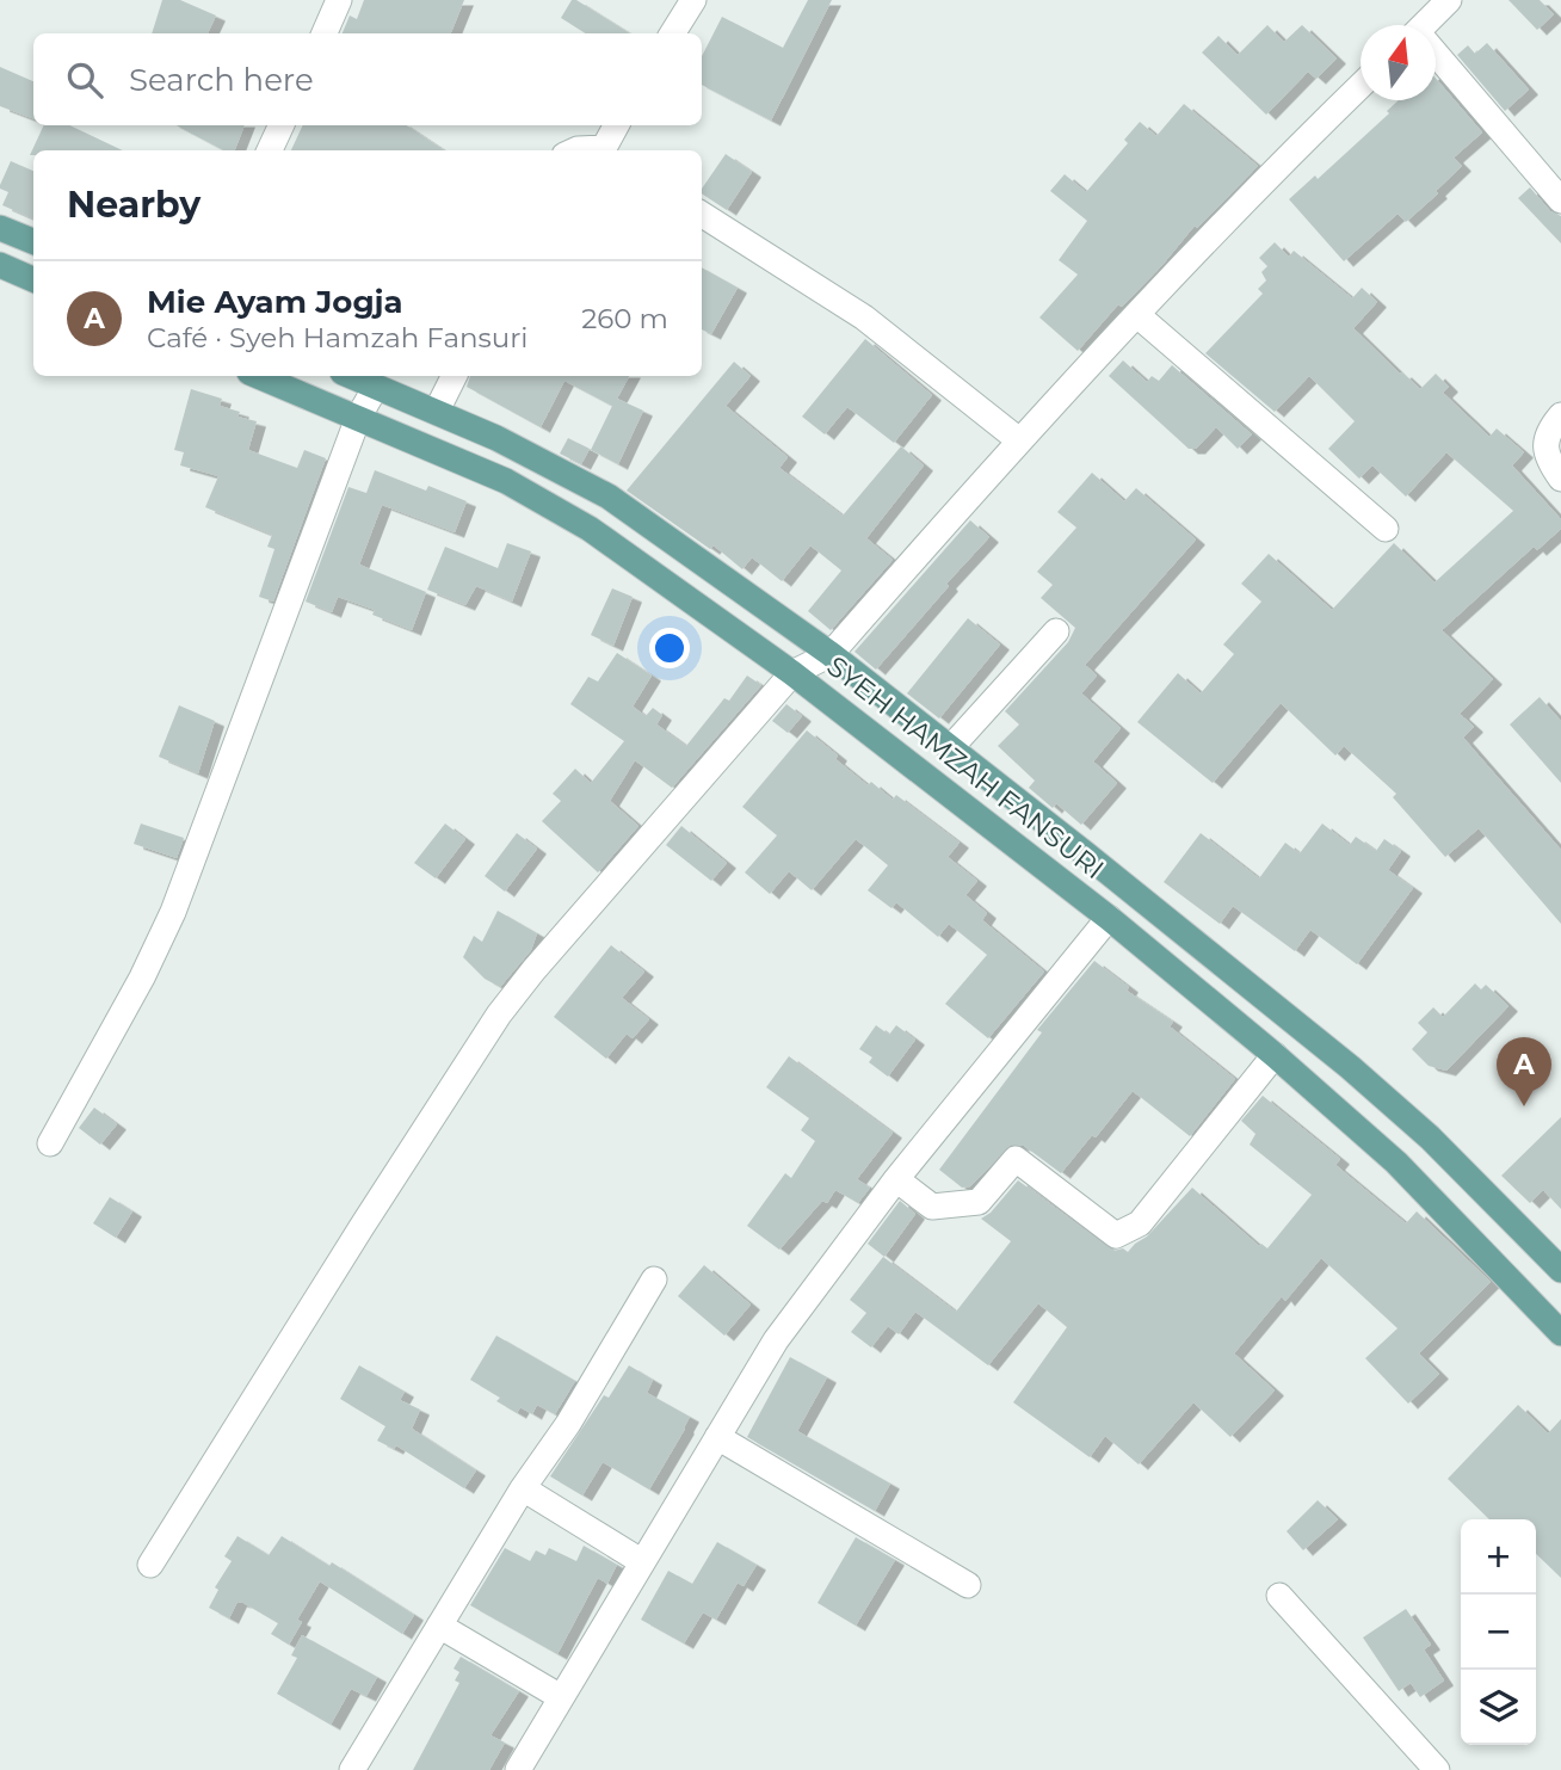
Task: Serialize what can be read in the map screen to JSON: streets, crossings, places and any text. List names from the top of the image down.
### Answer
{
  "streets": {
    "main road": ["SYEH HAMZAH FANSURI"]
  },
  "north": "top",
  "page": {
    "search": "Search here",
    "heading": "Nearby",
    "list": [
      {
        "mark": "A",
        "name": "Mie Ayam Jogja",
        "note": "Café · Syeh Hamzah Fansuri",
        "value": "260 m"
      }
    ],
    "pins": "A",
    "map_buttons": ["+", "−"]
  }
}
